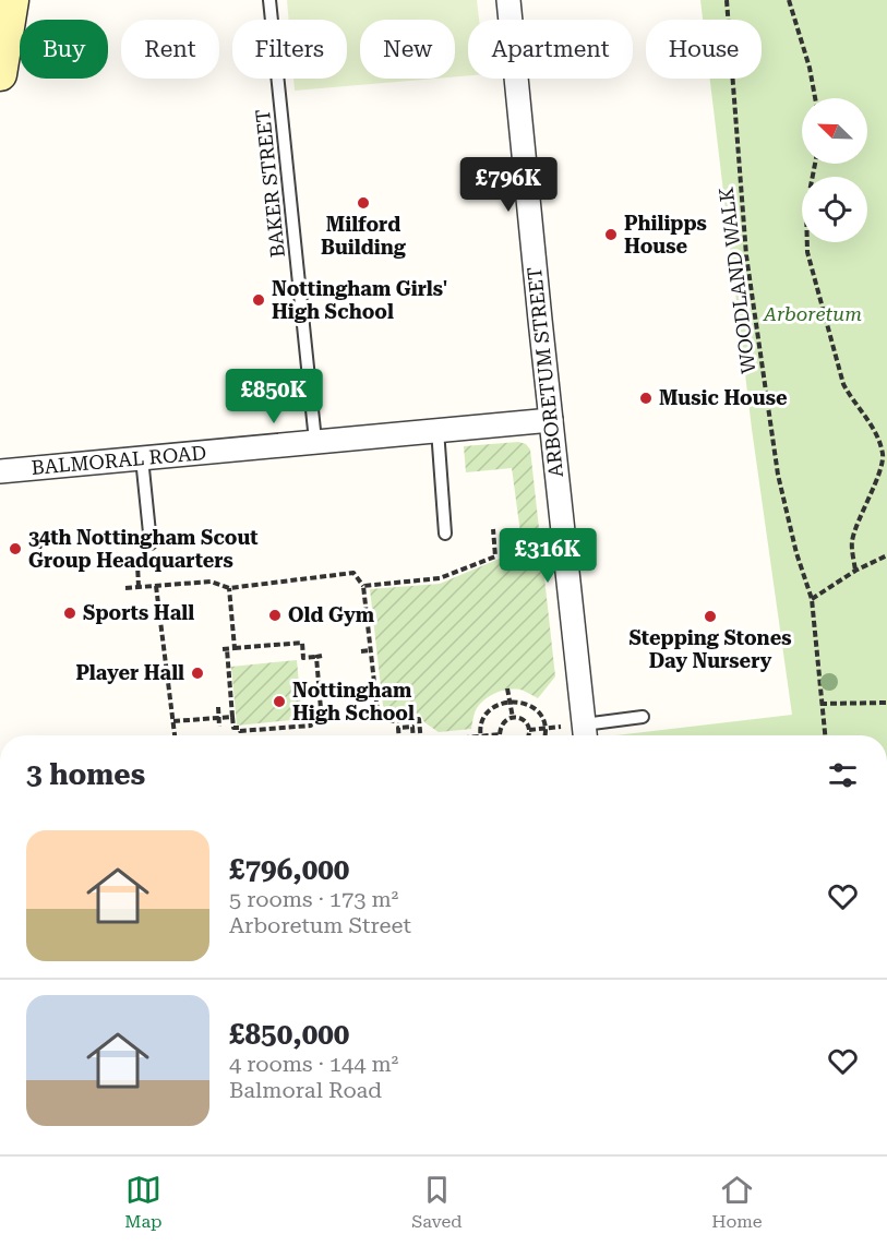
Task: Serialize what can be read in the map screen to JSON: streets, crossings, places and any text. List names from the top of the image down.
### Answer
{
  "streets": {
    "street": ["ARBORETUM STREET", "BALMORAL ROAD"],
    "lane": ["BAKER STREET"],
    "path": ["WOODLAND WALK"]
  },
  "crossings": [
    ["BAKER STREET", "BALMORAL ROAD"],
    ["ARBORETUM STREET", "BALMORAL ROAD"]
  ],
  "parks": ["Arboretum"],
  "places": [
    "Milford Building",
    "Philipps House",
    "Nottingham Girls' High School",
    "Music House",
    "34th Nottingham Scout Group Headquarters",
    "Sports Hall",
    "Old Gym",
    "Stepping Stones Day Nursery",
    "Player Hall",
    "Nottingham High School"
  ],
  "north": "top left",
  "page": {
    "chip": [
      "Buy",
      "Rent",
      "Filters",
      "New",
      "Apartment",
      "House"
    ],
    "price": ["£796K", "£850K", "£316K"],
    "heading": "3 homes",
    "list": [
      {
        "name": "£796,000",
        "note": "5 rooms · 173 m² · Arboretum Street"
      },
      {
        "name": "£850,000",
        "note": "4 rooms · 144 m² · Balmoral Road"
      }
    ],
    "tabs": ["Map", "Saved", "Home"]
  }
}
